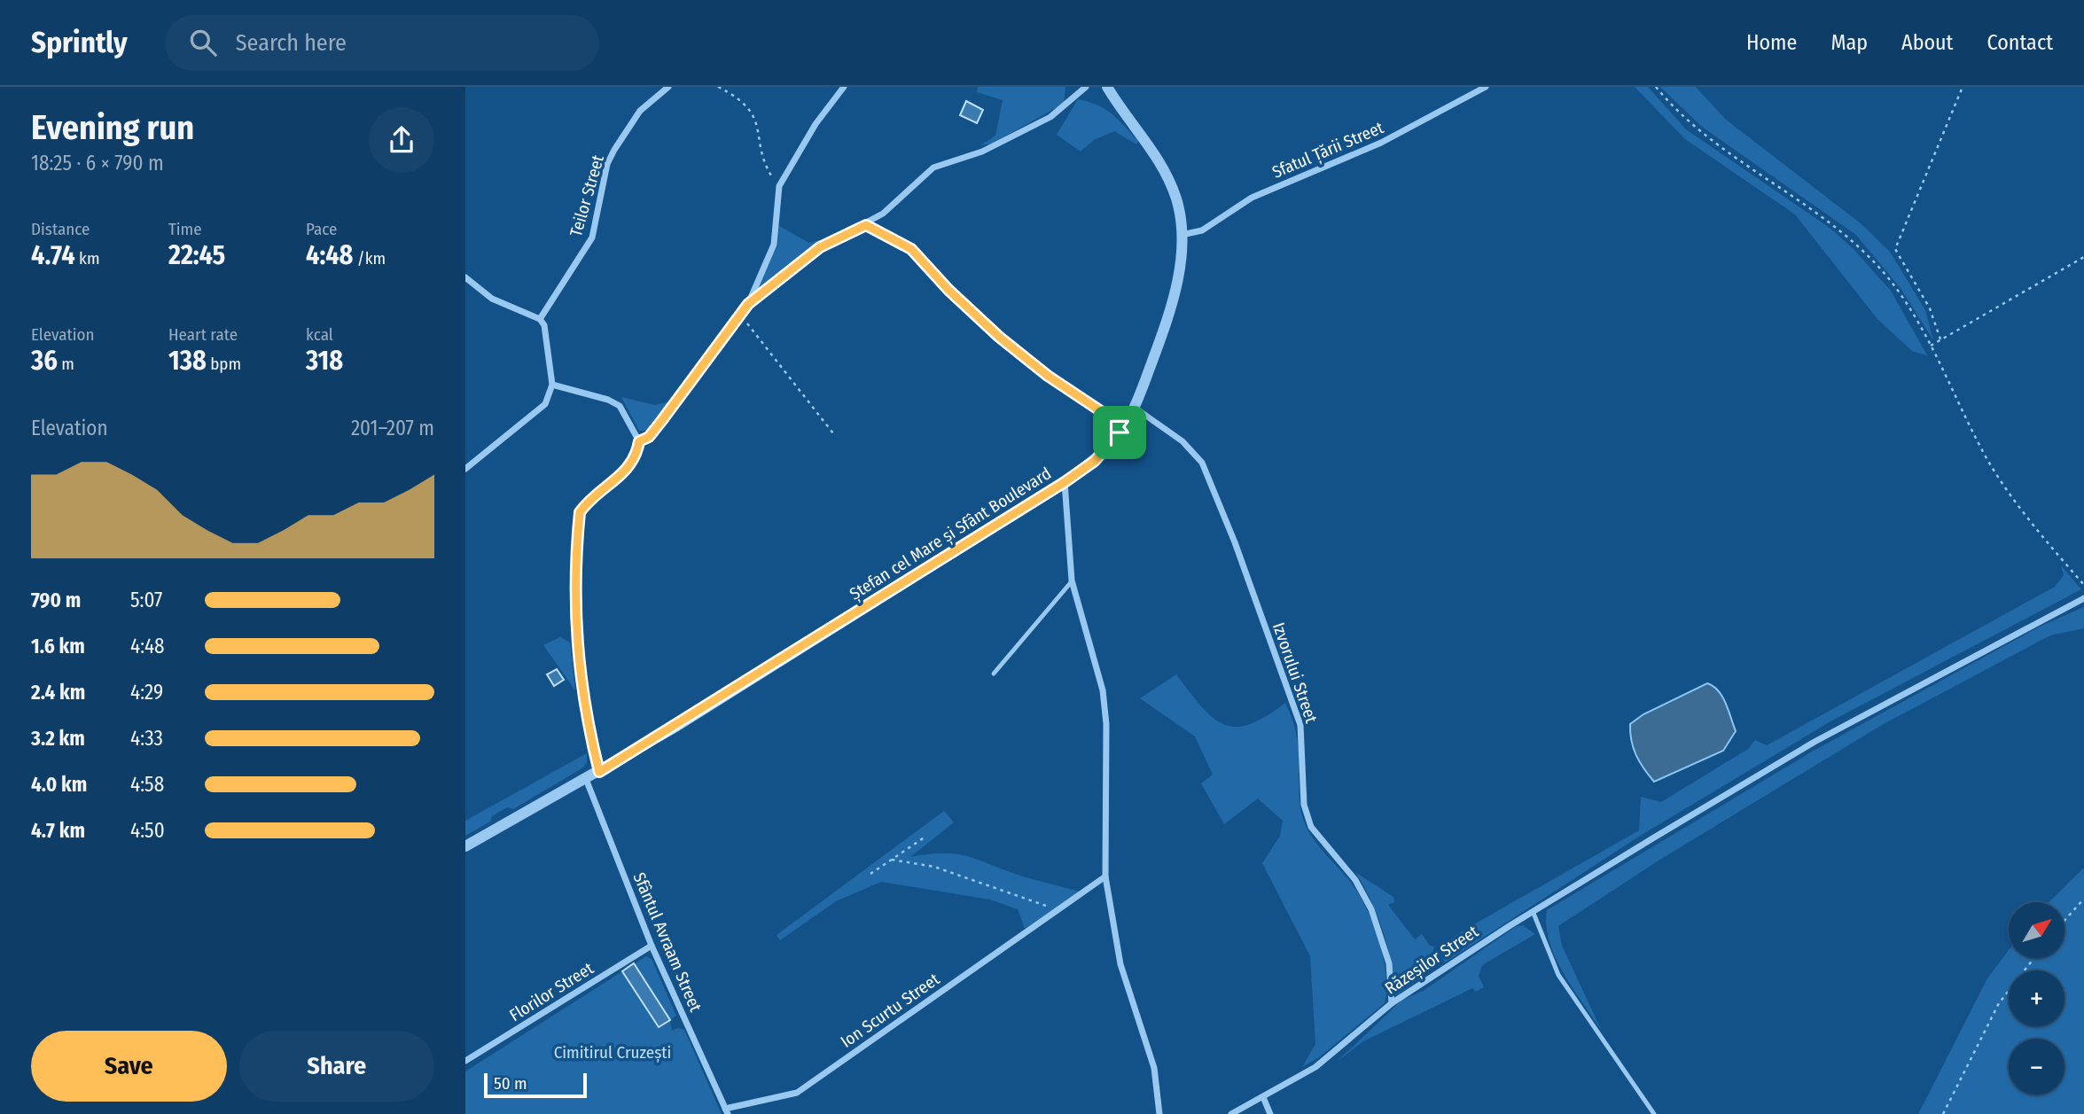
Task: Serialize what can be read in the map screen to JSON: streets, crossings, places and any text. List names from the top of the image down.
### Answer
{
  "streets": {
    "street": [
      "Sfatul Țării Street",
      "Teilor Street",
      "Ștefan cel Mare și Sfânt Boulevard",
      "Izvorului Street",
      "Sfântul Avraam Street",
      "Răzeșilor Street",
      "Florilor Street",
      "Ion Scurtu Street"
    ]
  },
  "crossings": [
    ["Sfatul Țării Street", "Ștefan cel Mare și Sfânt Boulevard"],
    ["Ștefan cel Mare și Sfânt Boulevard", "Izvorului Street"],
    ["Ștefan cel Mare și Sfânt Boulevard", "Sfântul Avraam Street"],
    ["Izvorului Street", "Răzeșilor Street"],
    ["Sfântul Avraam Street", "Florilor Street"],
    ["Sfântul Avraam Street", "Ion Scurtu Street"]
  ],
  "parks": ["Cimitirul Cruzești"],
  "scale_bar": "50 m",
  "north": "top right",
  "page": {
    "header": "Sprintly",
    "search": "Search here",
    "nav": [
      "Home",
      "Map",
      "About",
      "Contact"
    ],
    "heading": ["Evening run", "18:25 · 6 × 790 m"],
    "stats": [
      ["Distance", "4.74 km"],
      ["Time", "22:45"],
      ["Pace", "4:48 /km"],
      ["Elevation", "36 m"],
      ["Heart rate", "138 bpm"],
      ["kcal", "318"]
    ],
    "chart": ["Elevation", "201–207 m"],
    "list": [
      {
        "name": "790 m",
        "note": "5:07"
      },
      {
        "name": "1.6 km",
        "note": "4:48"
      },
      {
        "name": "2.4 km",
        "note": "4:29"
      },
      {
        "name": "3.2 km",
        "note": "4:33"
      },
      {
        "name": "4.0 km",
        "note": "4:58"
      },
      {
        "name": "4.7 km",
        "note": "4:50"
      }
    ],
    "map_buttons": ["+", "−"],
    "buttons": ["Save", "Share"],
    "scale": "50 m"
  }
}
